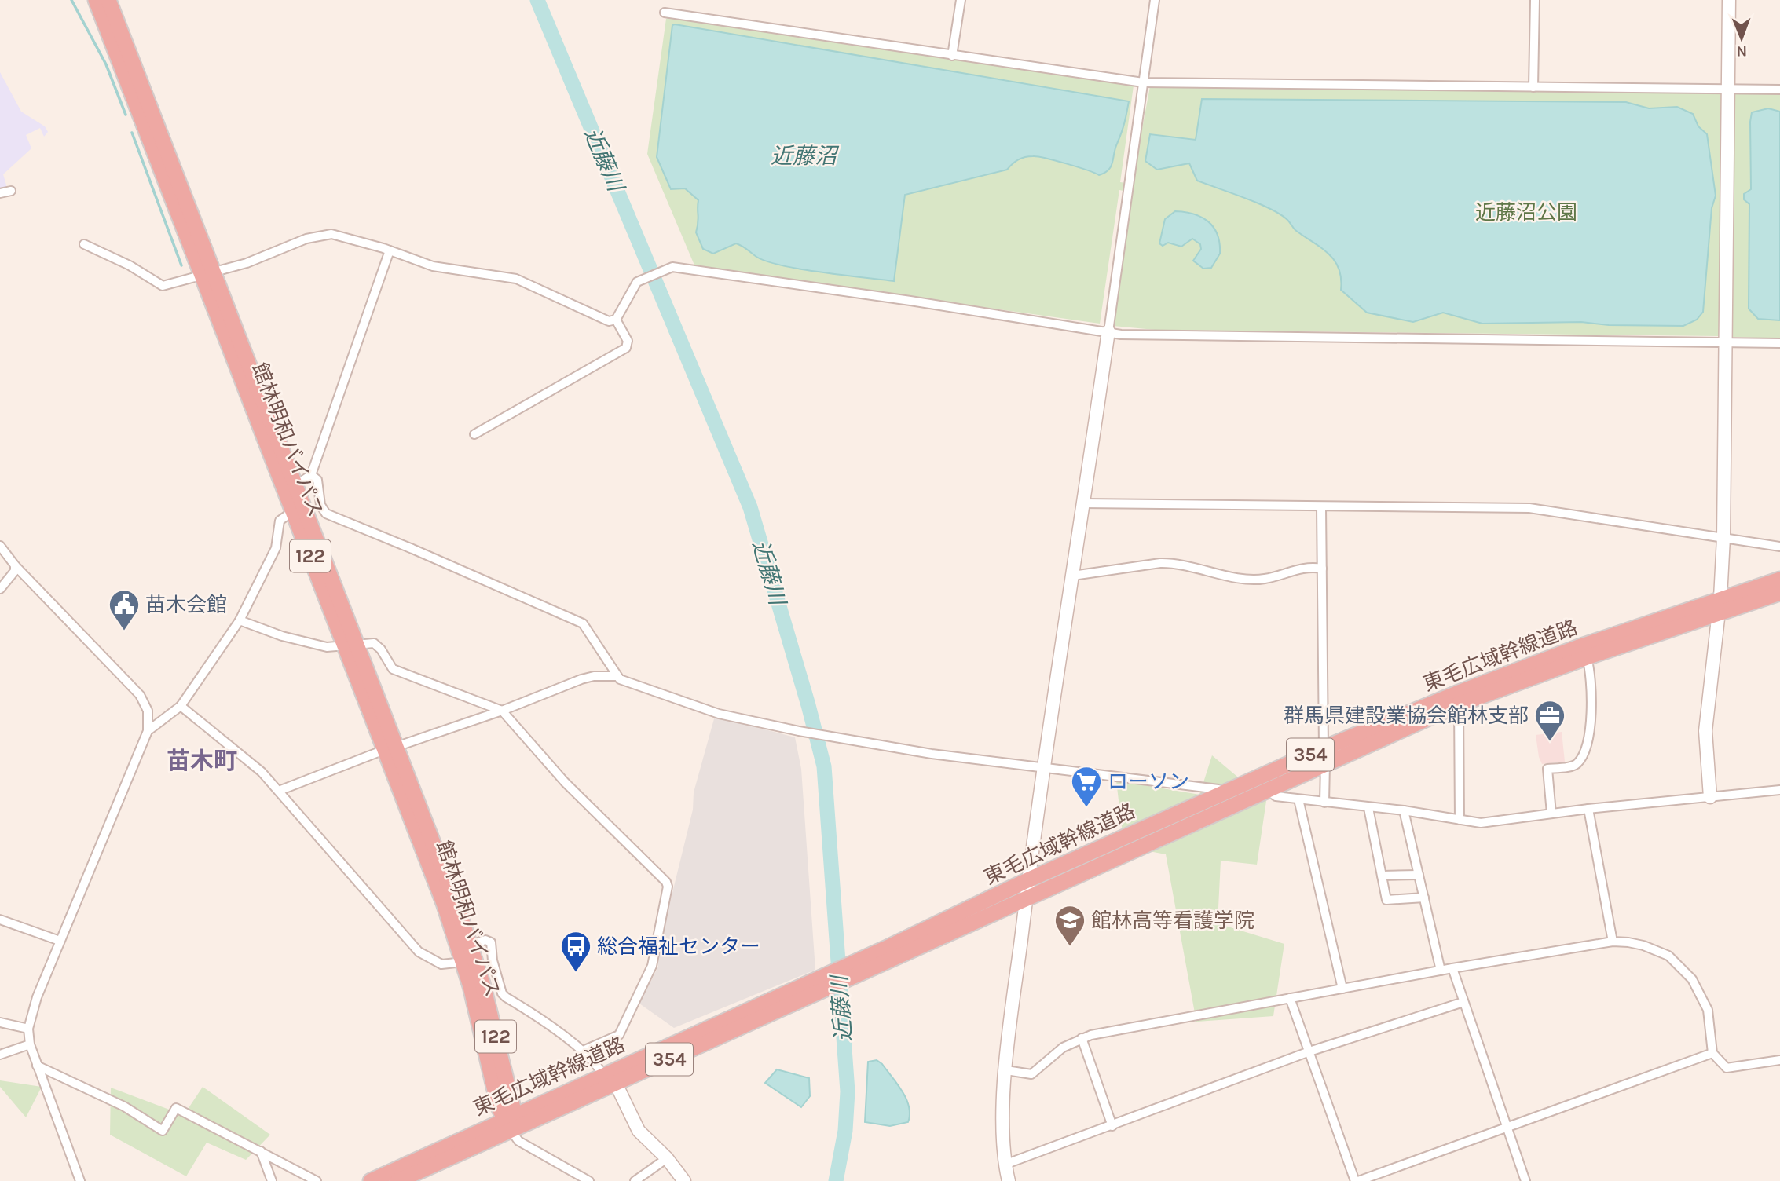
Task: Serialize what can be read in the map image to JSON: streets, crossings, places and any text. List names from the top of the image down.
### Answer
{
  "streets": {
    "highway": [
      "館林明和バイパス",
      "122",
      "東毛広域幹線道路",
      "354"
    ]
  },
  "crossings": [
    ["館林明和バイパス", "東毛広域幹線道路"]
  ],
  "districts": ["苗木町"],
  "water": ["近藤沼", "近藤川"],
  "parks": ["近藤沼公園"],
  "places": {
    "public building": ["苗木会館"],
    "office": ["群馬県建設業協会館林支部"],
    "supermarket": ["ローソン"],
    "school or university": ["館林高等看護学院"],
    "bus stop": ["総合福祉センター"]
  },
  "north": "bottom"
}
